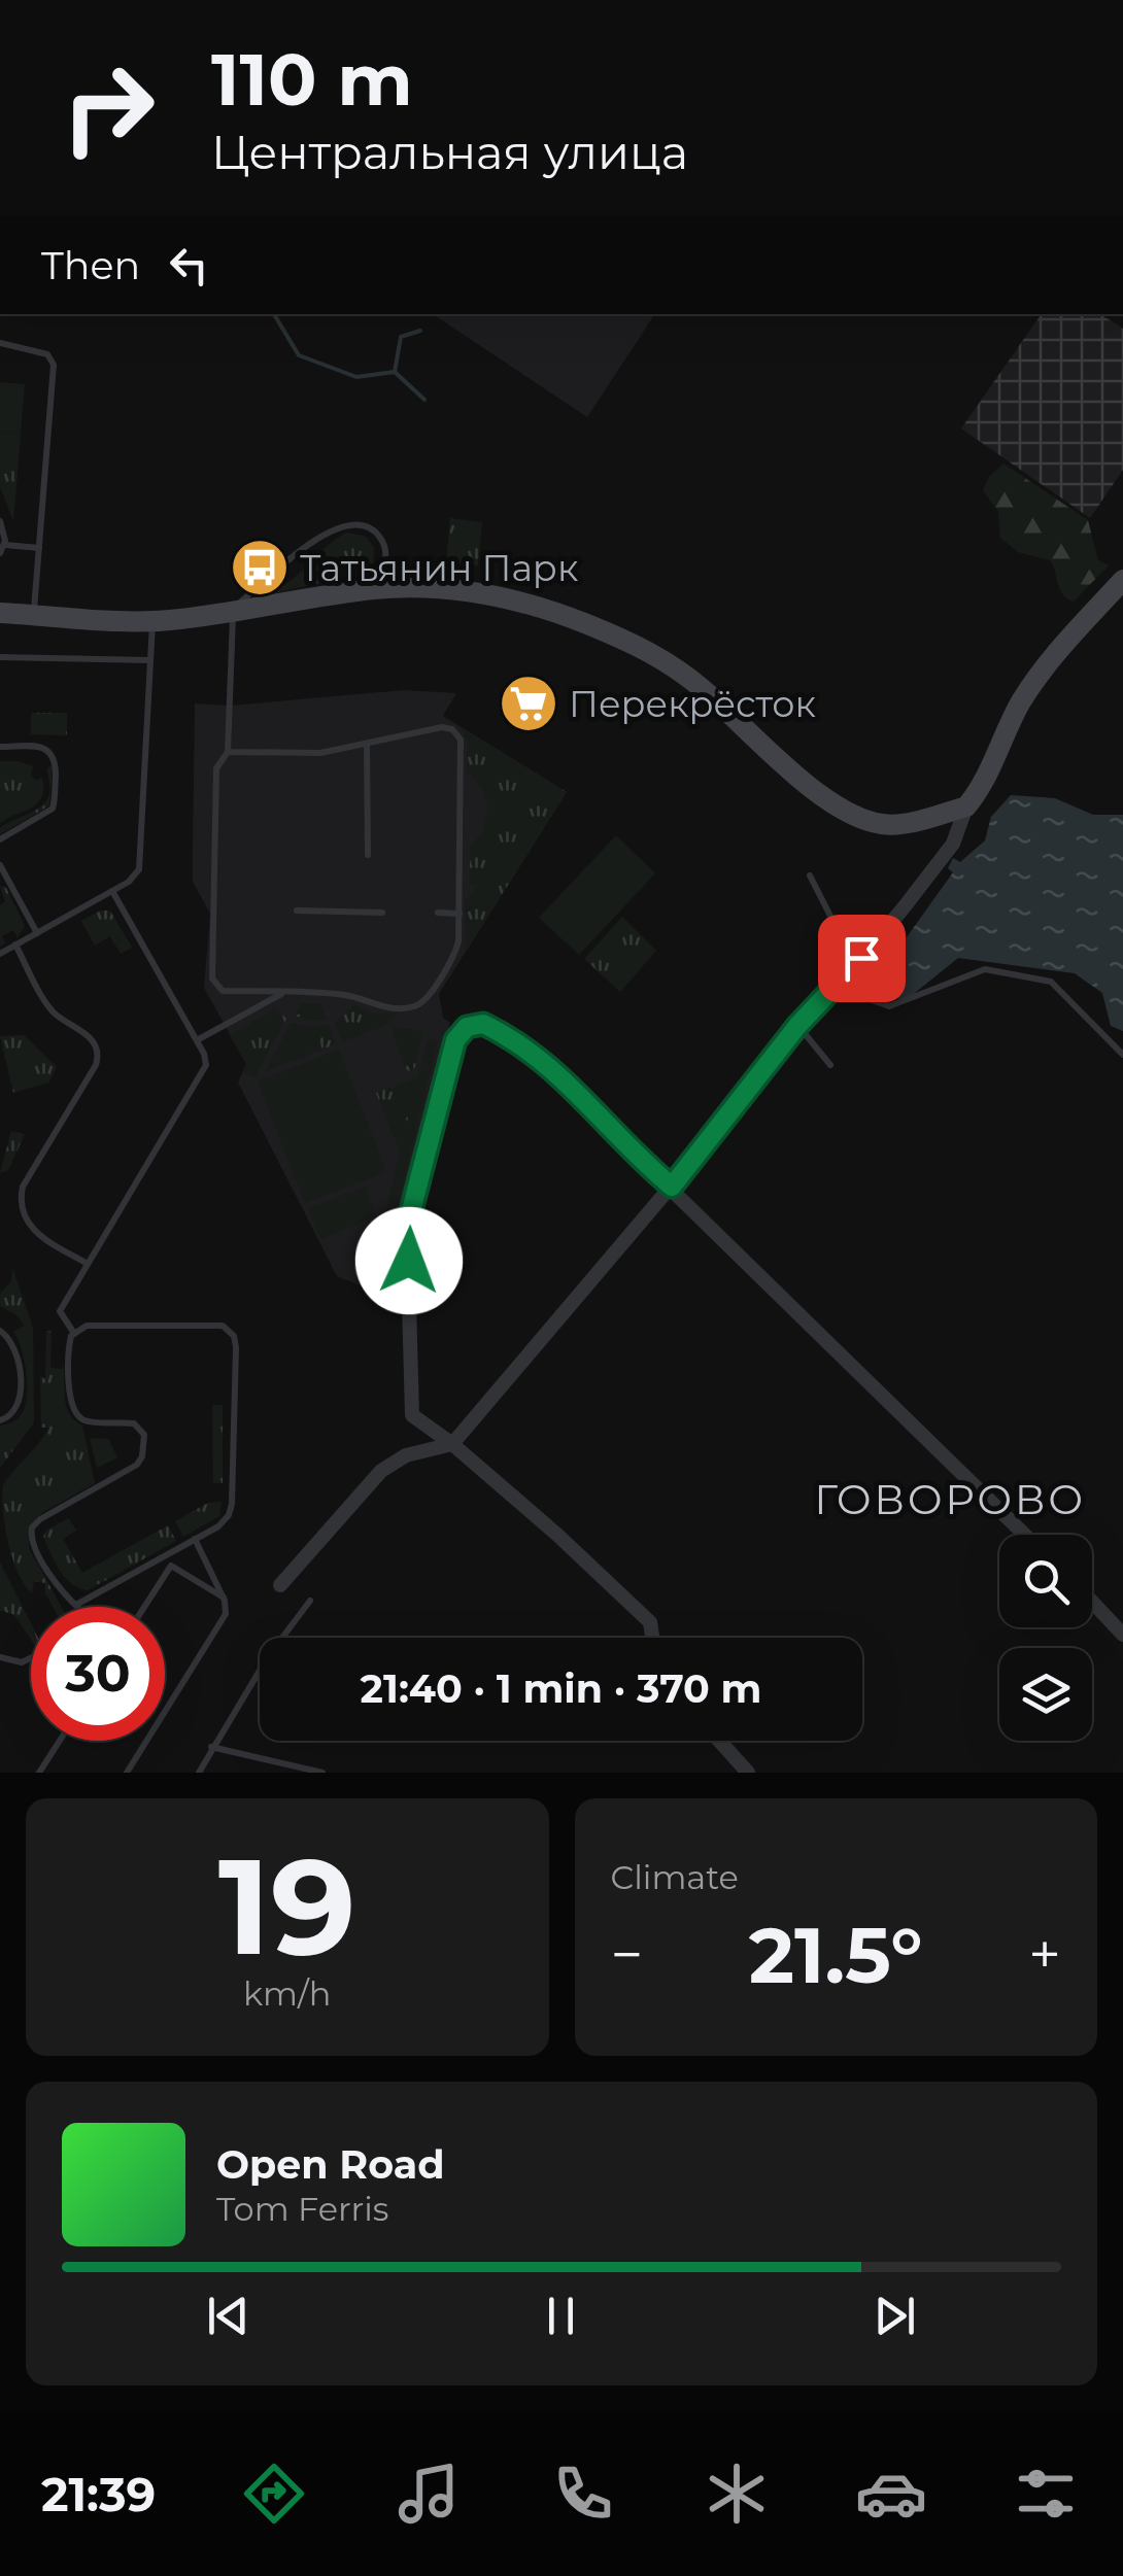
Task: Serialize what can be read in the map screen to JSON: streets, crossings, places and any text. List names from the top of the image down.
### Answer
{
  "districts": ["ГОВОРОВО"],
  "places": {
    "bus stop": ["Татьянин Парк"],
    "supermarket": ["Перекрёсток"]
  },
  "page": {
    "turn": ["110 m", "Центральная улица"],
    "then": "Then",
    "limit": "30",
    "trip": "21:40 · 1 min · 370 m",
    "tile": [
      ["19", "km/h"],
      "Climate"
    ],
    "heat": ["−", "21.5°", "+"],
    "song": ["Open Road", "Tom Ferris"],
    "tabs": "21:39"
  }
}
